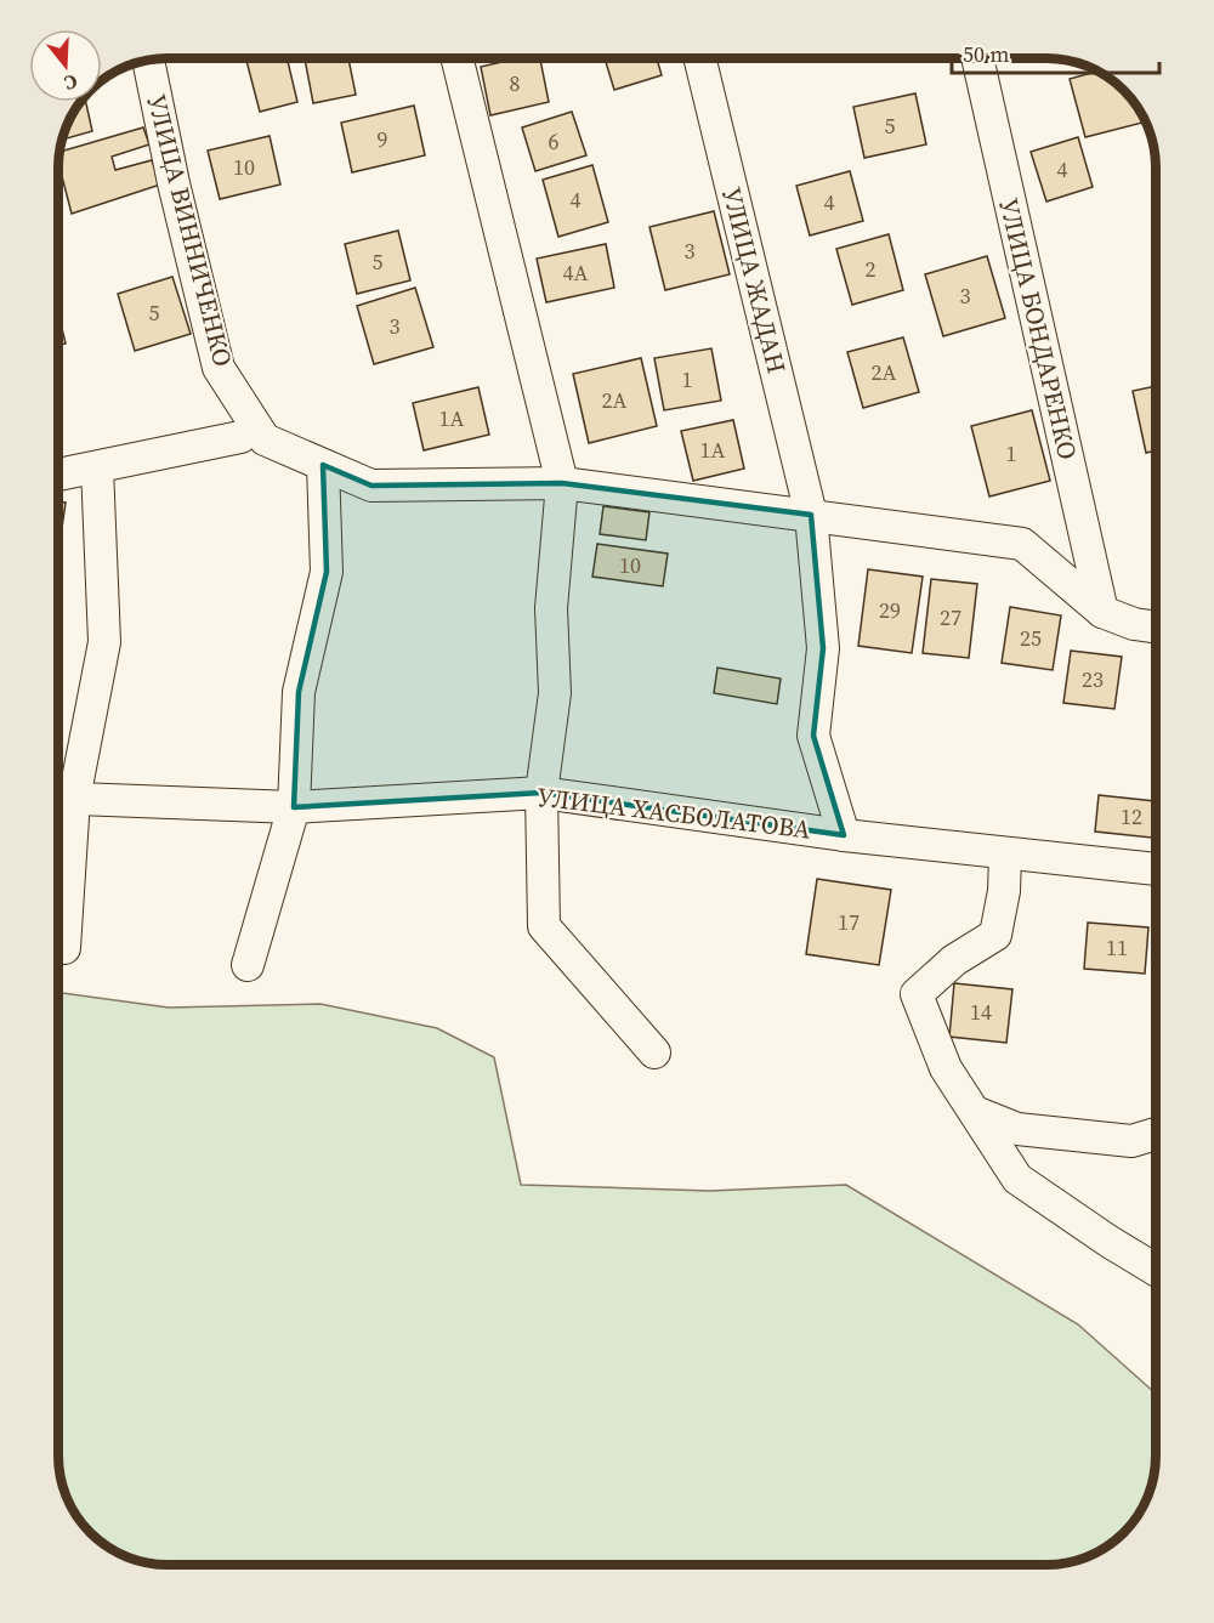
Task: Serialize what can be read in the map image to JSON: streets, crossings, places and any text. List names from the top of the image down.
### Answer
{
  "streets": {
    "street": [
      "УЛИЦА ВИННИЧЕНКО",
      "УЛИЦА ЖАДАН",
      "УЛИЦА БОНДАРЕНКО",
      "УЛИЦА ХАСБОЛАТОВА"
    ]
  },
  "crossings": [
    ["УЛИЦА ВИННИЧЕНКО", "УЛИЦА ЖАДАН"],
    ["УЛИЦА ВИННИЧЕНКО", "УЛИЦА БОНДАРЕНКО"],
    ["УЛИЦА ЖАДАН", "УЛИЦА ХАСБОЛАТОВА"]
  ],
  "house_numbers": [
    "8",
    "5",
    "9",
    "6",
    "10",
    "4",
    "4",
    "4",
    "3",
    "5",
    "2",
    "4А",
    "3",
    "5",
    "3",
    "2А",
    "1",
    "2А",
    "1А",
    "1А",
    "1",
    "10",
    "29",
    "27",
    "25",
    "23",
    "12",
    "17",
    "11",
    "14"
  ],
  "scale_bar": "50 m",
  "north": "bottom"
}
